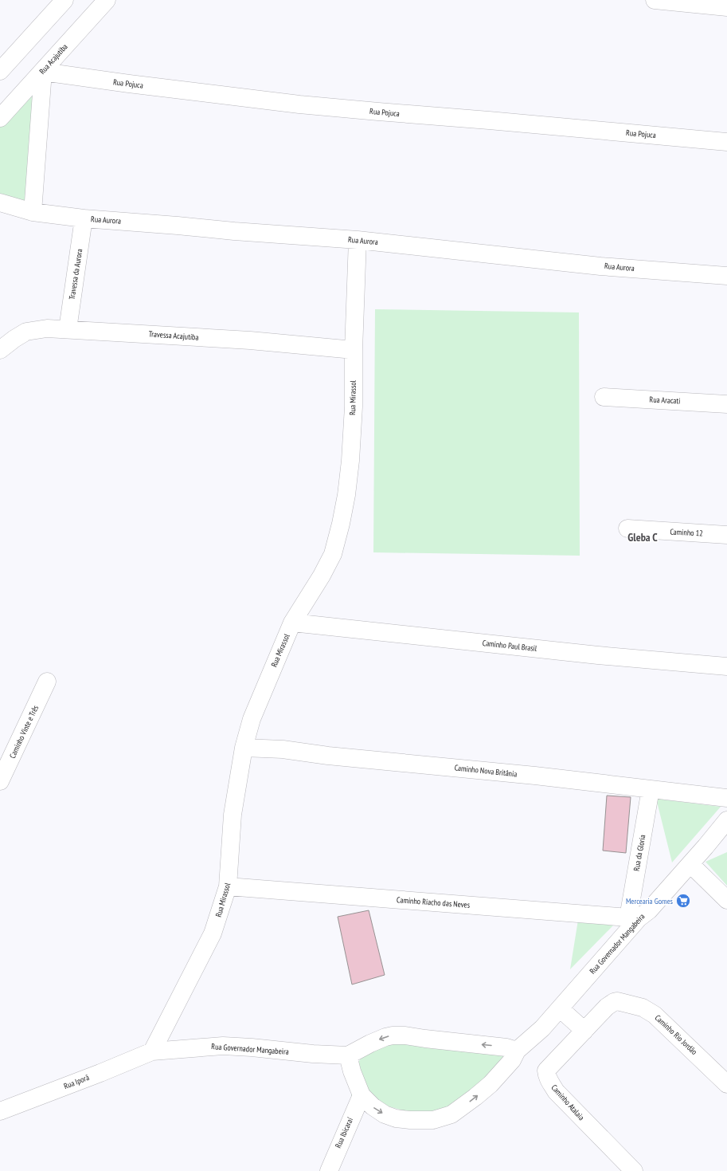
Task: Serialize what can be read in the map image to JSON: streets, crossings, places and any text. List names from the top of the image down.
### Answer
{
  "streets": {
    "street": [
      "Rua Acajutiba",
      "Rua Pojuca",
      "Rua Aurora",
      "Travessa da Aurora",
      "Travessa Acajutiba",
      "Rua Mirassol",
      "Rua Aracati",
      "Caminho 12",
      "Caminho Paul Brasil",
      "Caminho Vinte e Três",
      "Caminho Nova Britânia",
      "Rua da Gloria",
      "Caminho Riacho das Neves",
      "Rua Governador Mangabeira",
      "Caminho Rio Jordão",
      "Rua Iporã",
      "Caminho Atalaia",
      "Rua Ibicaraí"
    ]
  },
  "crossings": [
    ["Rua Acajutiba", "Rua Pojuca"],
    ["Rua Aurora", "Travessa da Aurora"],
    ["Rua Aurora", "Rua Mirassol"],
    ["Travessa da Aurora", "Travessa Acajutiba"],
    ["Travessa Acajutiba", "Rua Mirassol"],
    ["Rua Mirassol", "Caminho Paul Brasil"],
    ["Rua Mirassol", "Caminho Nova Britânia"],
    ["Rua Mirassol", "Caminho Riacho das Neves"],
    ["Rua Mirassol", "Rua Governador Mangabeira"],
    ["Rua Mirassol", "Rua Iporã"],
    ["Caminho Nova Britânia", "Rua da Gloria"],
    ["Rua da Gloria", "Caminho Riacho das Neves"],
    ["Rua da Gloria", "Rua Governador Mangabeira"],
    ["Caminho Riacho das Neves", "Rua Governador Mangabeira"],
    ["Rua Governador Mangabeira", "Rua Iporã"],
    ["Rua Governador Mangabeira", "Rua Ibicaraí"],
    ["Caminho Rio Jordão", "Caminho Atalaia"]
  ],
  "districts": ["Gleba C"],
  "places": {
    "supermarket": ["Mercearia Gomes"]
  }
}
